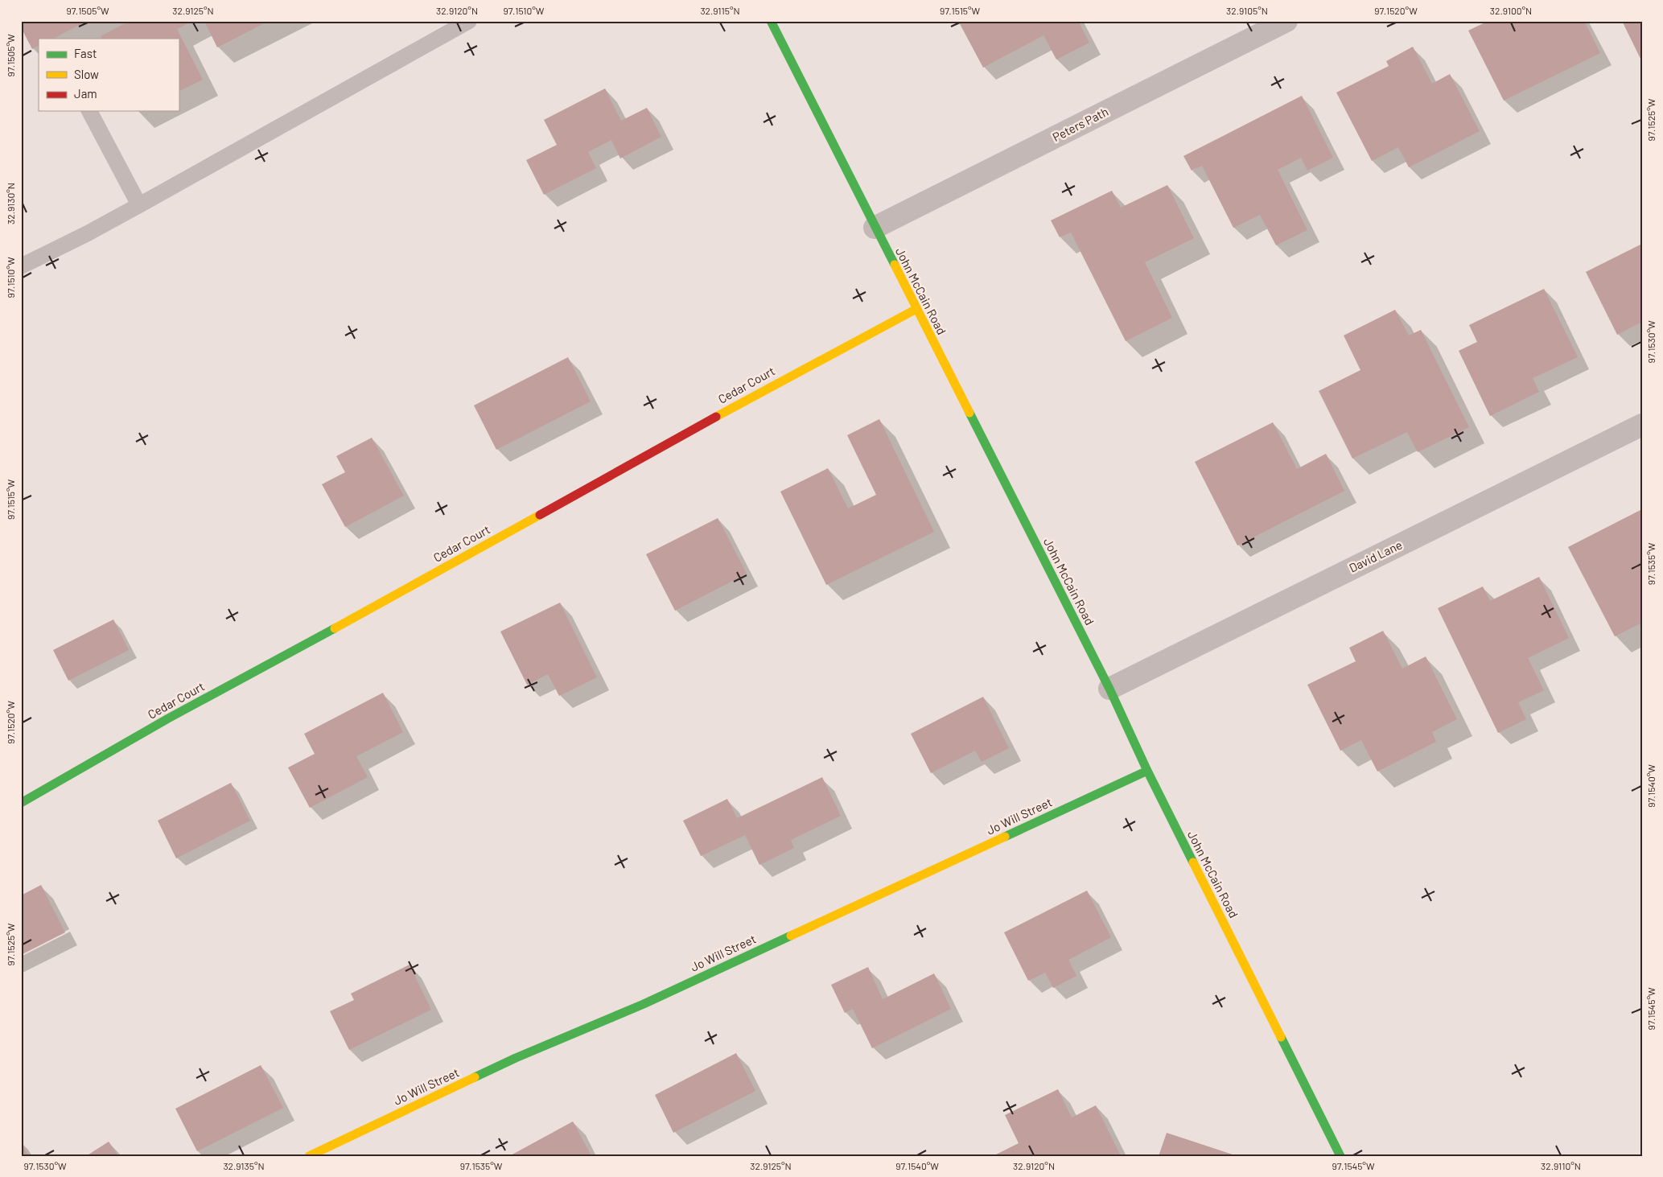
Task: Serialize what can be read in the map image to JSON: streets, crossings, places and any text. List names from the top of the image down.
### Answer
{
  "streets": {
    "street": [
      "Peters Path",
      "John McCain Road",
      "Cedar Court",
      "David Lane",
      "Jo Will Street"
    ]
  },
  "crossings": [
    ["Peters Path", "John McCain Road"],
    ["John McCain Road", "Cedar Court"],
    ["John McCain Road", "David Lane"],
    ["John McCain Road", "Jo Will Street"]
  ],
  "legend": ["Fast", "Slow", "Jam"],
  "coordinates": [
    "97.1505°W",
    "32.9125°N",
    "32.9120°N",
    "97.1510°W",
    "32.9115°N",
    "97.1515°W",
    "32.9105°N",
    "97.1520°W",
    "32.9100°N",
    "97.1525°W",
    "32.9130°N",
    "97.1530°W",
    "97.1535°W",
    "97.1540°W",
    "97.1545°W",
    "32.9135°N",
    "32.9110°N"
  ]
}
